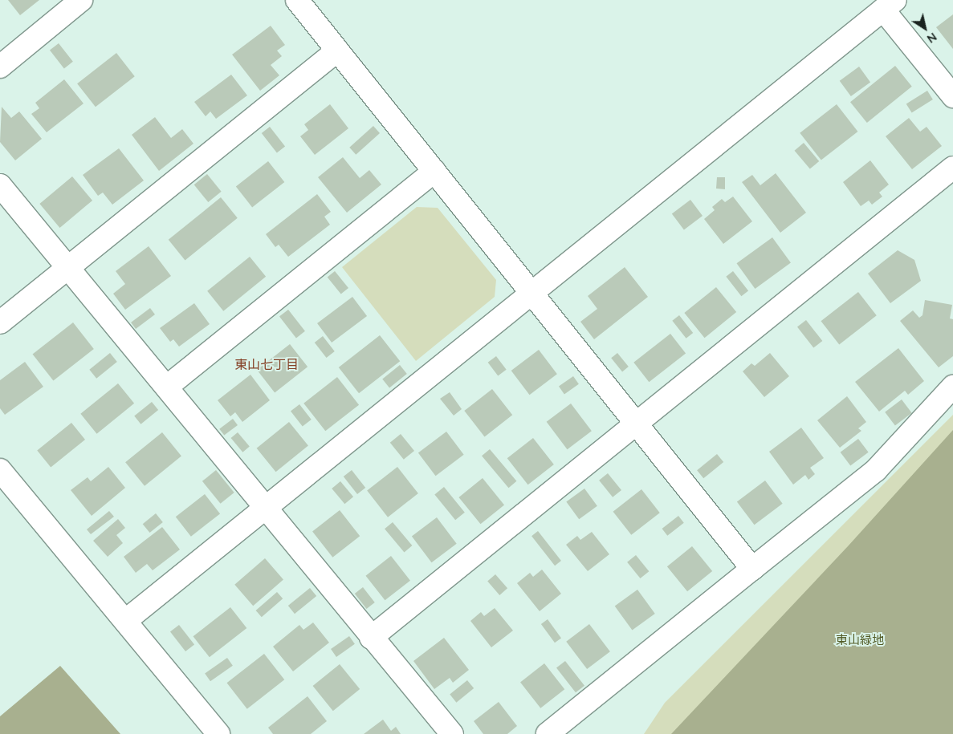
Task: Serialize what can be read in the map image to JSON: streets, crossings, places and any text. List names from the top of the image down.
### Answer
{
  "districts": ["東山七丁目"],
  "parks": ["東山緑地"],
  "north": "bottom right"
}
